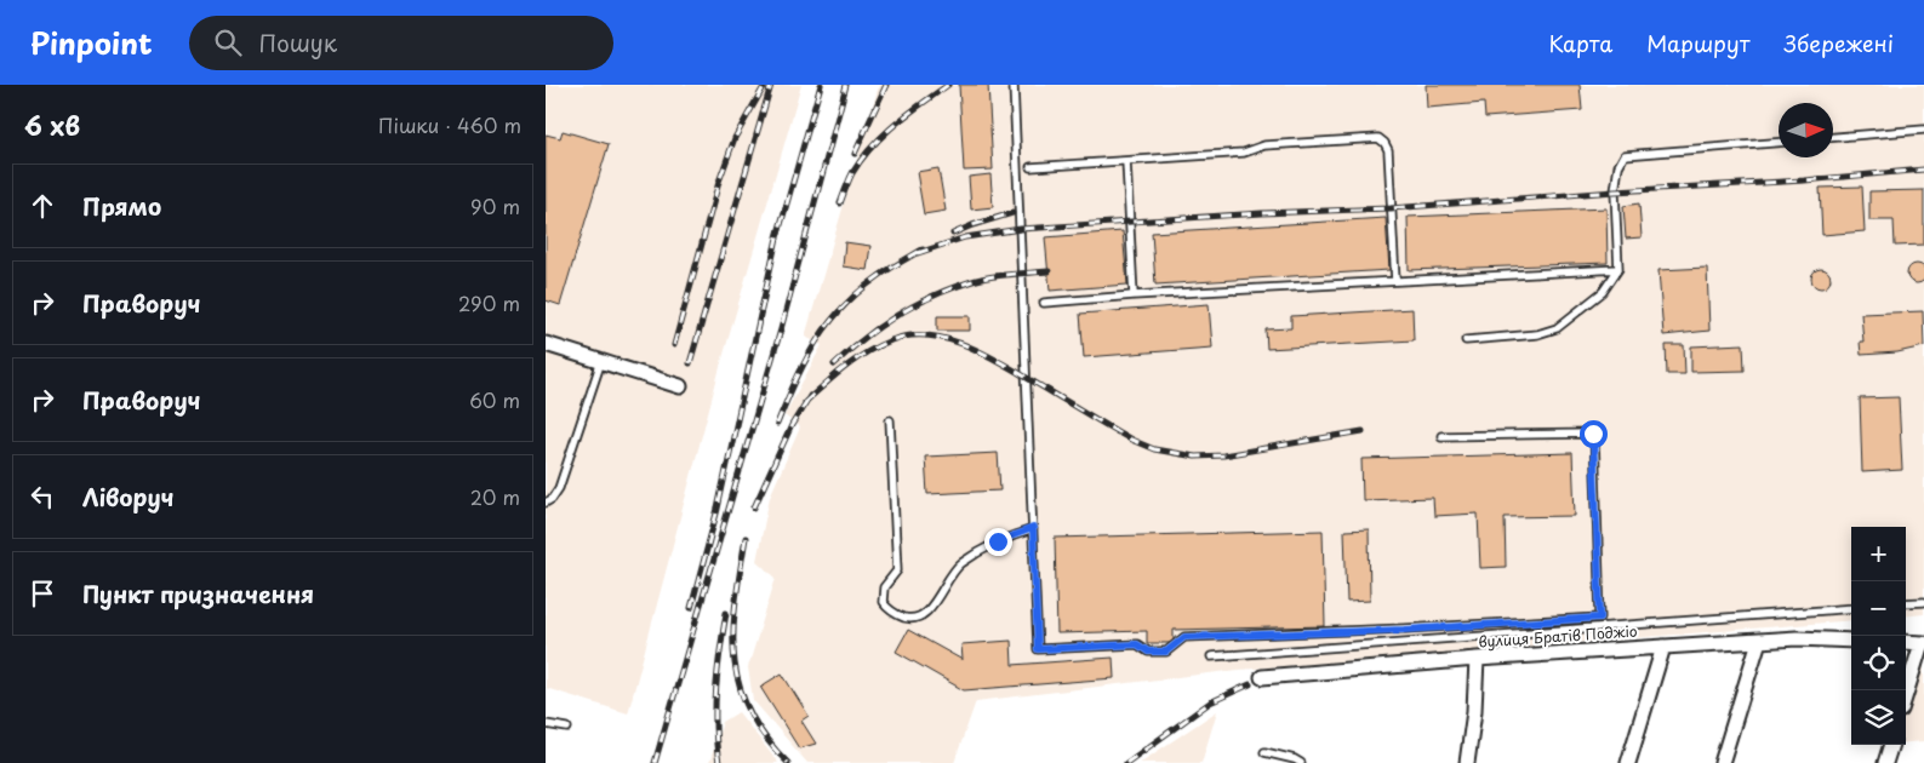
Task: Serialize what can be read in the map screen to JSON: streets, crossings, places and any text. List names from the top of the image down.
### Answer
{
  "streets": {
    "street": ["вулиця Братів Поджіо"]
  },
  "north": "right",
  "page": {
    "header": "Pinpoint",
    "search": "Пошук",
    "nav": ["Карта", "Маршрут", "Збережені"],
    "heading": ["6 хв", "Пішки · 460 m"],
    "list": [
      ["Прямо", "90 m"],
      ["Праворуч", "290 m"],
      ["Праворуч", "60 m"],
      ["Ліворуч", "20 m"],
      "Пункт призначення"
    ],
    "map_buttons": ["+", "−"]
  }
}
